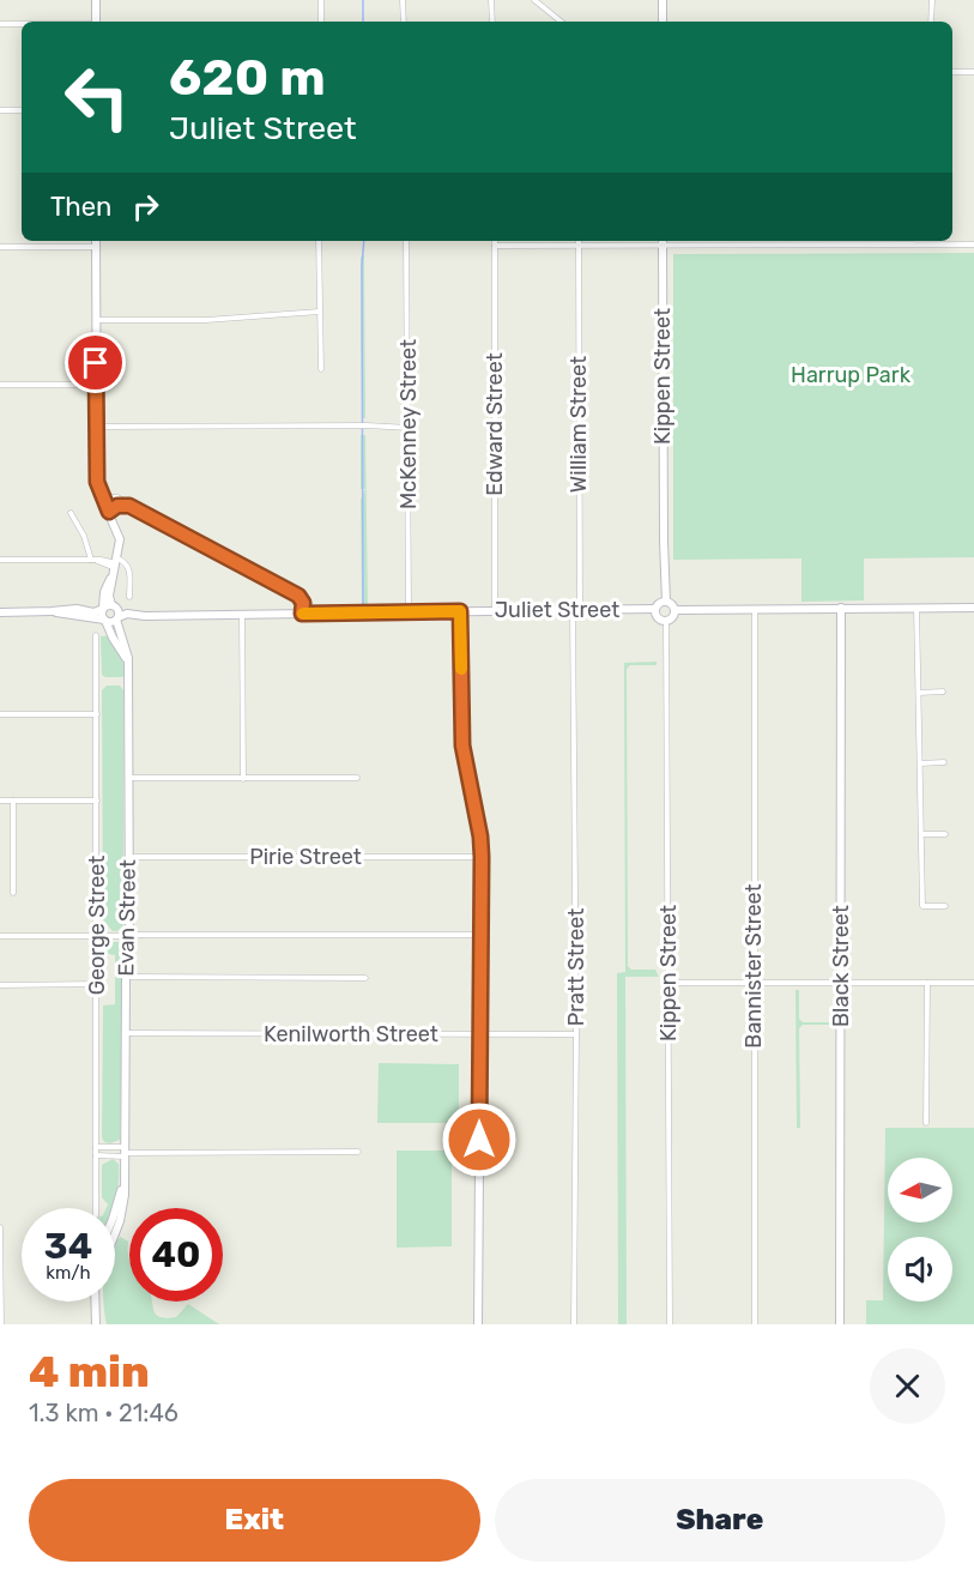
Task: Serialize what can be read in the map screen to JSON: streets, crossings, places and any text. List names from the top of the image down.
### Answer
{
  "streets": {
    "street": [
      "Kippen Street",
      "McKenney Street",
      "Edward Street",
      "William Street",
      "Juliet Street",
      "Pirie Street",
      "Evan Street",
      "George Street",
      "Bannister Street",
      "Black Street",
      "Pratt Street",
      "Kenilworth Street"
    ]
  },
  "crossings": [
    ["Kippen Street", "Juliet Street"],
    ["McKenney Street", "Juliet Street"],
    ["Edward Street", "Juliet Street"],
    ["William Street", "Juliet Street"],
    ["William Street", "Pratt Street"],
    ["Juliet Street", "Evan Street"],
    ["Juliet Street", "Pratt Street"],
    ["Pirie Street", "Evan Street"],
    ["Evan Street", "Kenilworth Street"],
    ["Pratt Street", "Kenilworth Street"]
  ],
  "parks": ["Harrup Park"],
  "north": "left",
  "page": {
    "turn": ["620 m", "Juliet Street"],
    "then": "Then",
    "speed": "34 km/h",
    "limit": "40",
    "heading": ["4 min", "1.3 km · 21:46"],
    "buttons": ["Exit", "Share"]
  }
}
